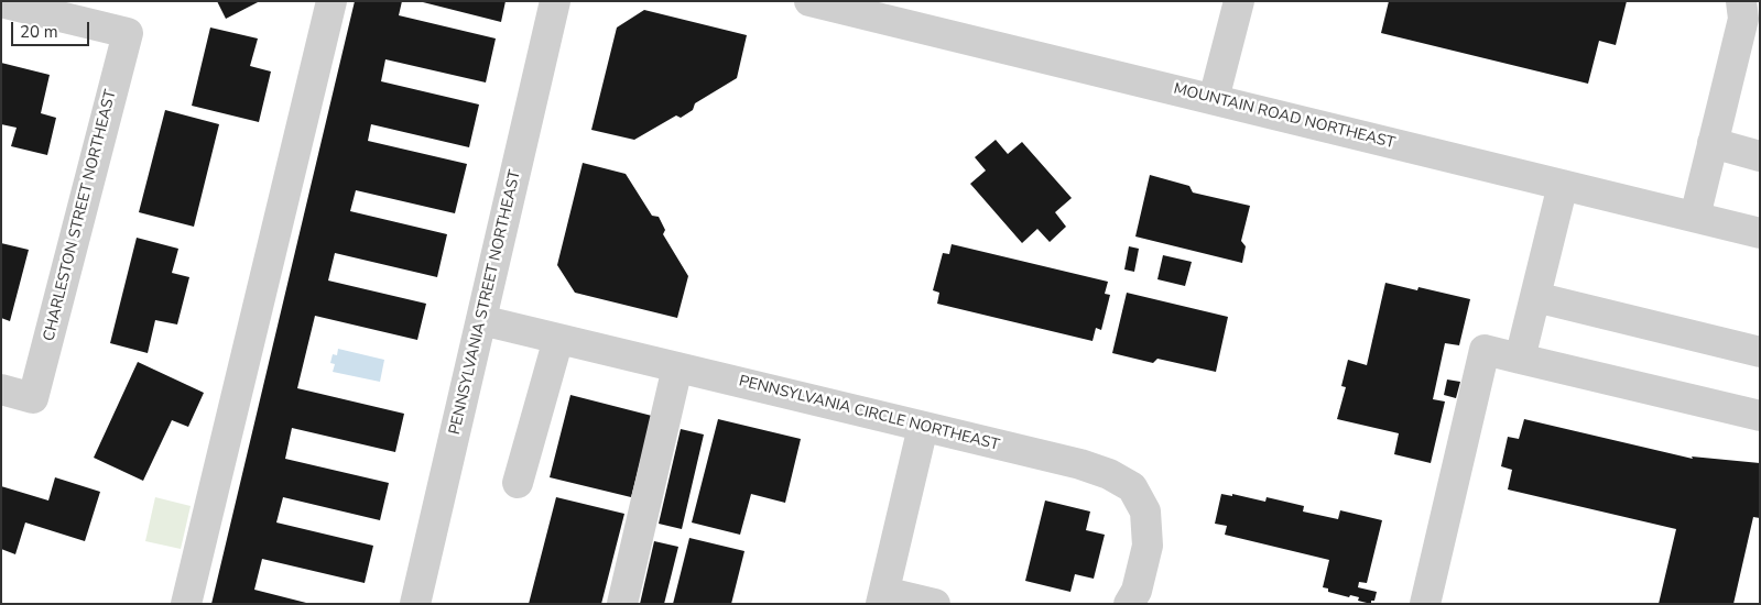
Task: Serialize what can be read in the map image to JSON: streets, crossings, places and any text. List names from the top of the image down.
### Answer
{
  "streets": {
    "street": [
      "MOUNTAIN ROAD NORTHEAST",
      "CHARLESTON STREET NORTHEAST",
      "PENNSYLVANIA STREET NORTHEAST",
      "PENNSYLVANIA CIRCLE NORTHEAST"
    ]
  },
  "crossings": [
    ["PENNSYLVANIA STREET NORTHEAST", "PENNSYLVANIA CIRCLE NORTHEAST"]
  ],
  "scale_bar": "20 m"
}
